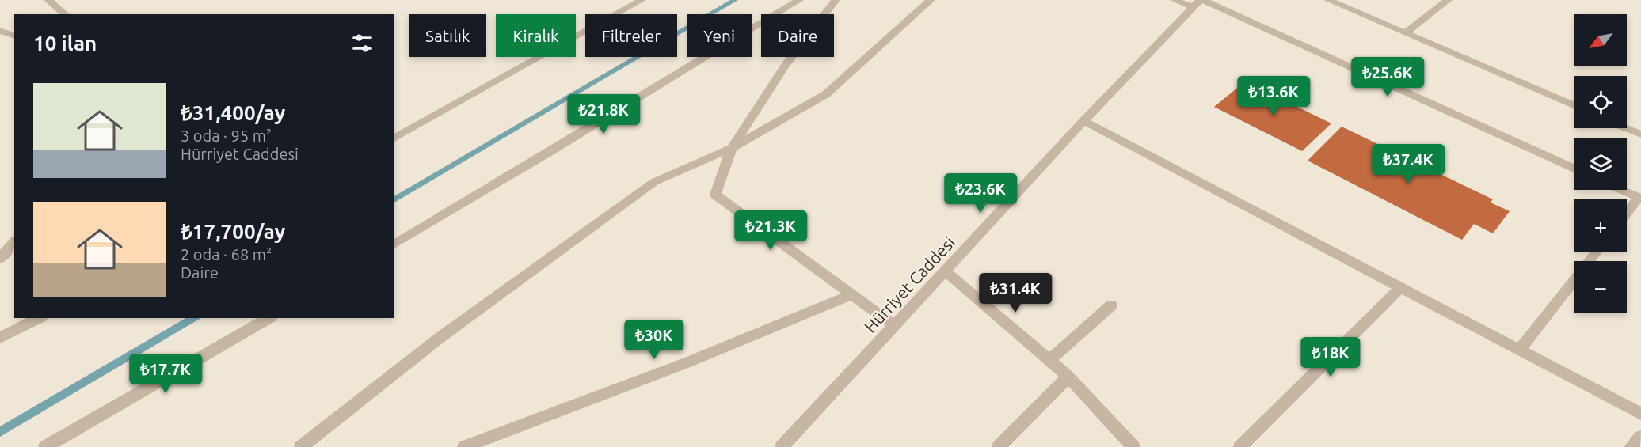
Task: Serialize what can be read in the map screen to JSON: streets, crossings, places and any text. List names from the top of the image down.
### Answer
{
  "streets": {
    "street": ["Hürriyet Caddesi"]
  },
  "north": "bottom left",
  "page": {
    "map_buttons": ["+", "−"],
    "chip": [
      "Satılık",
      "Kiralık",
      "Filtreler",
      "Yeni",
      "Daire"
    ],
    "heading": "10 ilan",
    "price": [
      "₺25.6K",
      "₺13.6K",
      "₺21.8K",
      "₺37.4K",
      "₺23.6K",
      "₺21.3K",
      "₺31.4K",
      "₺30K",
      "₺18K",
      "₺17.7K"
    ],
    "list": [
      {
        "name": "₺31,400/ay",
        "note": "3 oda · 95 m² · Hürriyet Caddesi"
      },
      {
        "name": "₺17,700/ay",
        "note": "2 oda · 68 m² · Daire"
      }
    ]
  }
}
